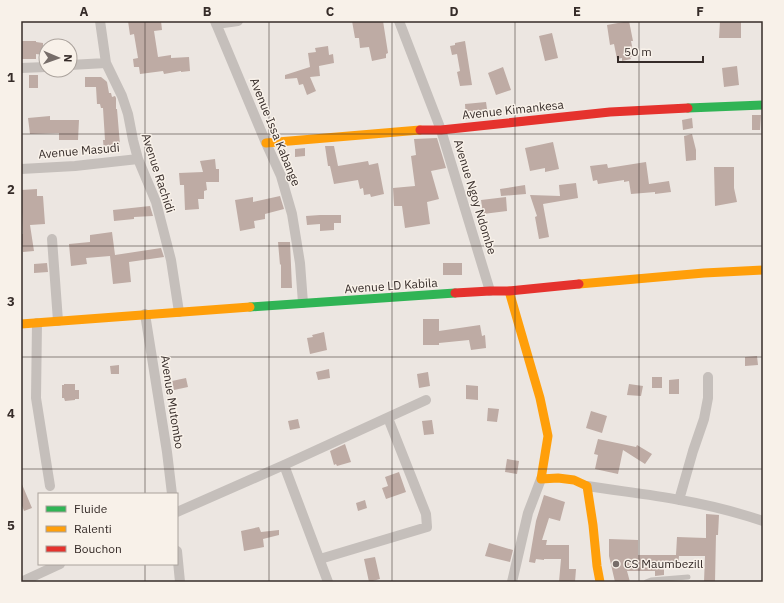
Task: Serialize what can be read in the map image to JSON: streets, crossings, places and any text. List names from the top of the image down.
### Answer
{
  "streets": {
    "street": [
      "Avenue Kimankesa",
      "Avenue Issa Kabange",
      "Avenue Masudi",
      "Avenue Rachidi",
      "Avenue Ngoy Ndombe",
      "Avenue LD Kabila",
      "Avenue Mutombo"
    ]
  },
  "crossings": [
    ["Avenue Kimankesa", "Avenue Issa Kabange"],
    ["Avenue Kimankesa", "Avenue Ngoy Ndombe"],
    ["Avenue Issa Kabange", "Avenue LD Kabila"],
    ["Avenue Masudi", "Avenue Rachidi"],
    ["Avenue Rachidi", "Avenue LD Kabila"],
    ["Avenue Ngoy Ndombe", "Avenue LD Kabila"],
    ["Avenue LD Kabila", "Avenue Mutombo"]
  ],
  "places": ["CS Maumbezill"],
  "legend": ["Fluide", "Ralenti", "Bouchon"],
  "scale_bar": "50 m",
  "north": "right",
  "grid": {
    "columns": [
      "A",
      "B",
      "C",
      "D",
      "E",
      "F"
    ],
    "rows": [
      "1",
      "2",
      "3",
      "4",
      "5"
    ]
  }
}
